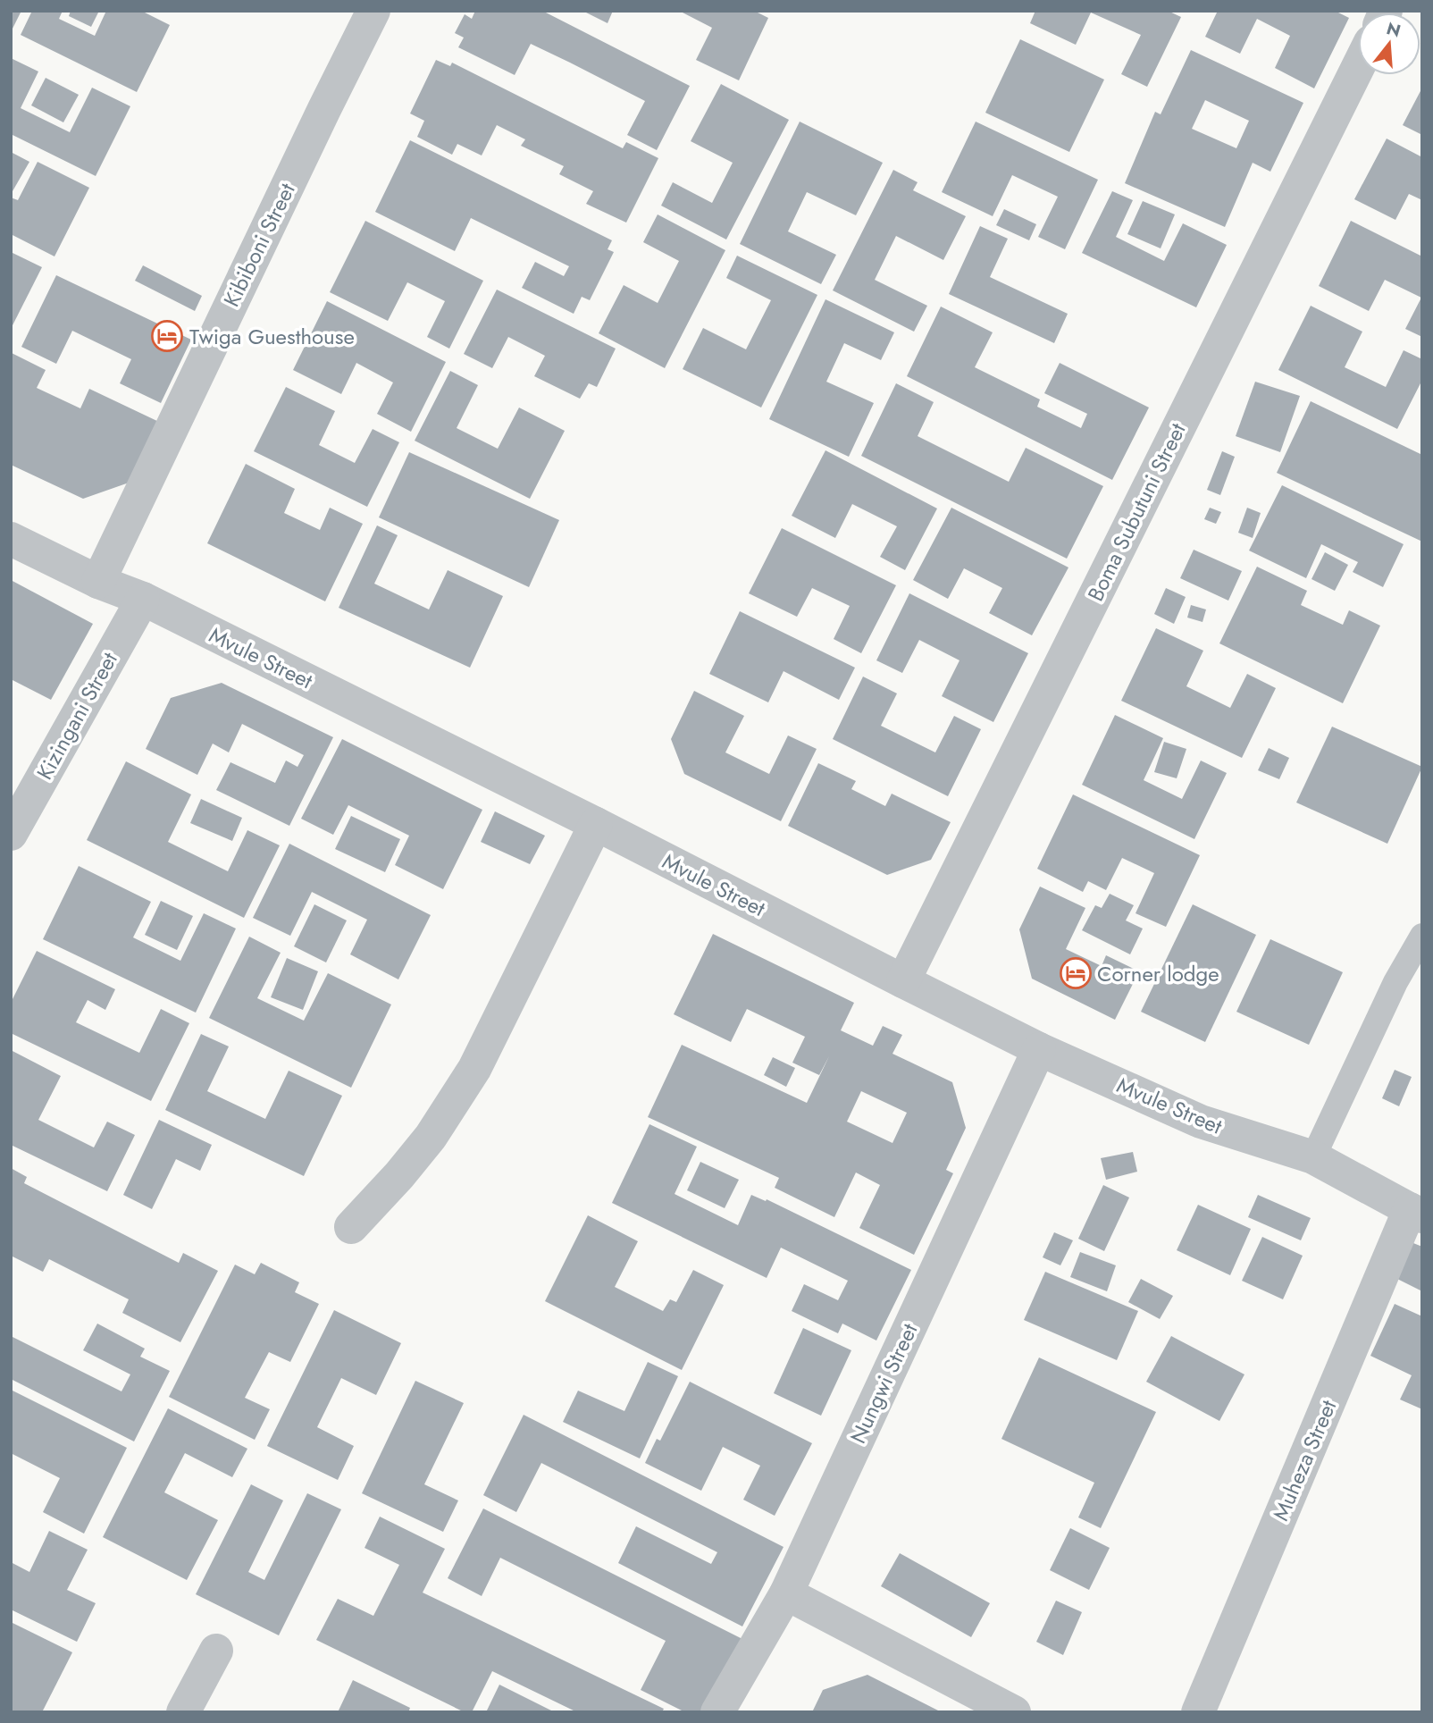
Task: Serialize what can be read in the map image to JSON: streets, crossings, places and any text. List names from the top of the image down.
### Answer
{
  "streets": {
    "street": [
      "Kibiboni Street",
      "Boma Subutuni Street",
      "Mvule Street",
      "Kizingani Street",
      "Nungwi Street",
      "Muheza Street"
    ]
  },
  "crossings": [
    ["Kibiboni Street", "Mvule Street"],
    ["Boma Subutuni Street", "Mvule Street"],
    ["Mvule Street", "Kizingani Street"],
    ["Mvule Street", "Nungwi Street"],
    ["Mvule Street", "Muheza Street"]
  ],
  "places": {
    "hotel": ["Twiga Guesthouse", "Corner lodge"]
  },
  "north": "top"
}
